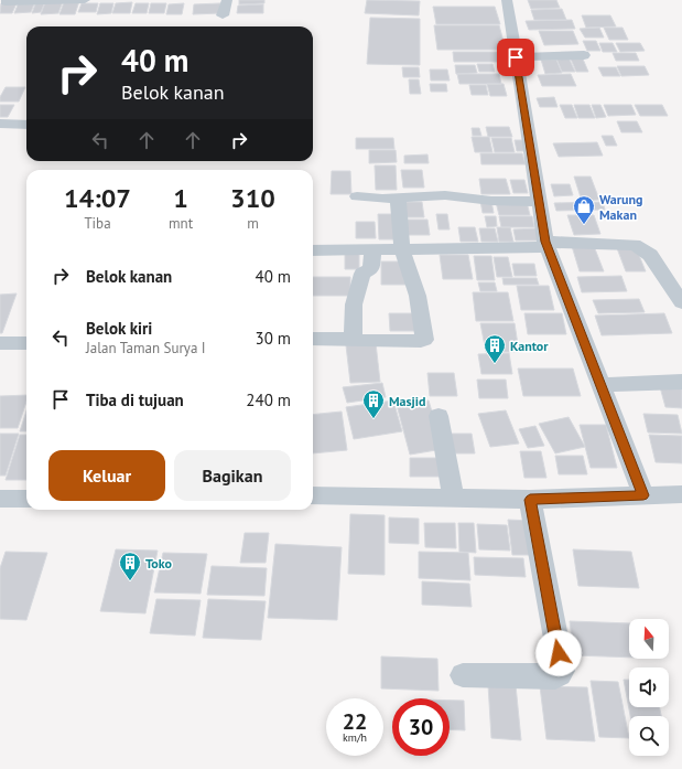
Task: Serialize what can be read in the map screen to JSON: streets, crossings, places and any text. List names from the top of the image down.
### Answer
{
  "places": {
    "shop": ["Warung Makan"],
    "building": ["Kantor", "Masjid", "Toko"]
  },
  "north": "top",
  "page": {
    "turn": ["40 m", "Belok kanan"],
    "eta": [
      "14:07",
      "Tiba",
      "1",
      "mnt",
      "310",
      "m"
    ],
    "list": [
      {
        "name": "Belok kanan",
        "value": "40 m"
      },
      {
        "name": "Belok kiri",
        "note": "Jalan Taman Surya I",
        "value": "30 m"
      },
      {
        "name": "Tiba di tujuan",
        "value": "240 m"
      }
    ],
    "buttons": ["Keluar", "Bagikan"],
    "speed": "22 km/h",
    "limit": "30"
  }
}
